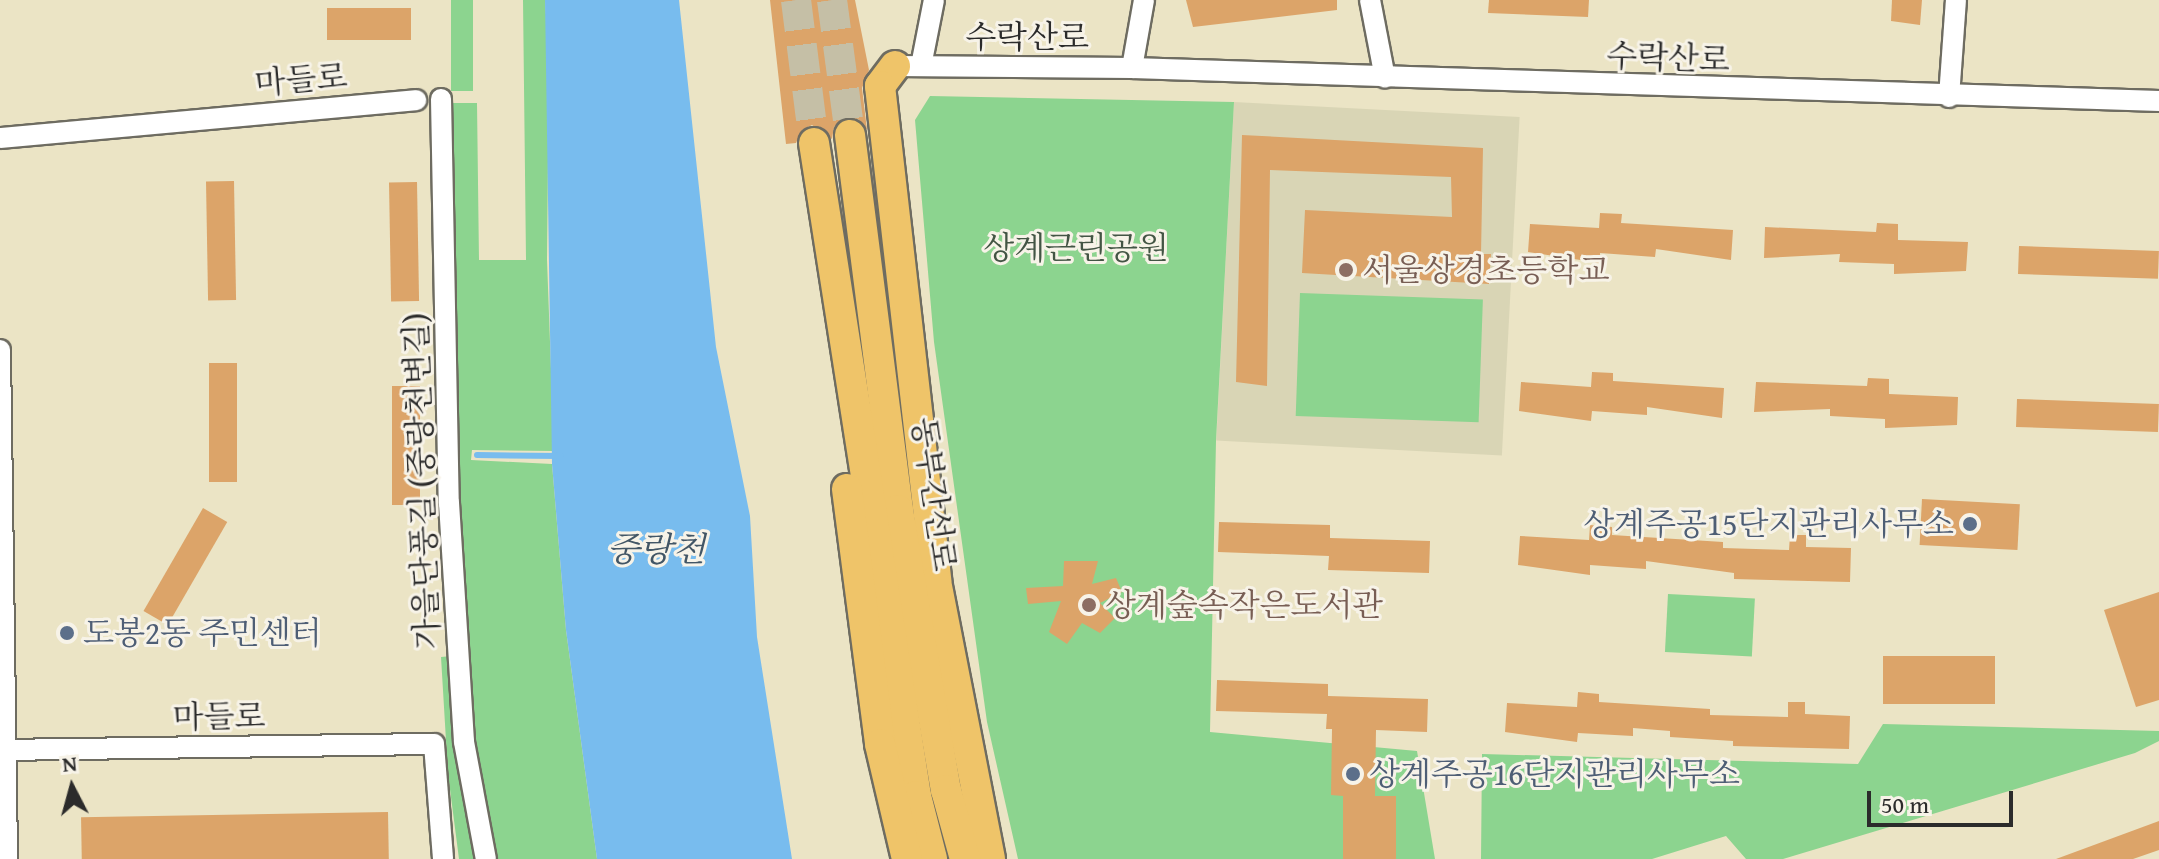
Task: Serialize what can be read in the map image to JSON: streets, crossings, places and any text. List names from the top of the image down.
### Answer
{
  "streets": {
    "highway": ["동부간선로"],
    "street": ["수락산로", "마들로", "가을단풍길 (중랑천변길)"]
  },
  "water": ["중랑천"],
  "parks": ["상계근린공원"],
  "places": [
    "서울상경초등학교",
    "상계주공15단지관리사무소",
    "상계숲속작은도서관",
    "도봉2동 주민센터",
    "상계주공16단지관리사무소"
  ],
  "scale_bar": "50 m",
  "north": "top"
}
